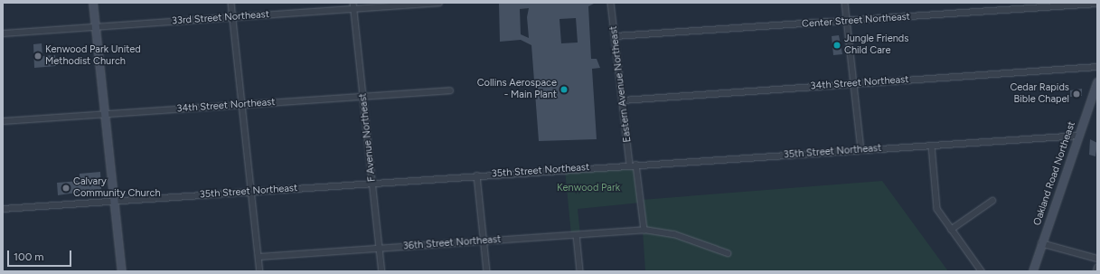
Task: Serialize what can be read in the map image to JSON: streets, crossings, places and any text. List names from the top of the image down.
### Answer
{
  "streets": {
    "street": [
      "33rd Street Northeast",
      "Center Street Northeast",
      "34th Street Northeast",
      "Eastern Avenue Northeast",
      "F Avenue Northeast",
      "35th Street Northeast",
      "Oakland Road Northeast",
      "36th Street Northeast"
    ]
  },
  "crossings": [
    ["33rd Street Northeast", "F Avenue Northeast"],
    ["Center Street Northeast", "Eastern Avenue Northeast"],
    ["34th Street Northeast", "Eastern Avenue Northeast"],
    ["34th Street Northeast", "F Avenue Northeast"],
    ["Eastern Avenue Northeast", "35th Street Northeast"],
    ["F Avenue Northeast", "35th Street Northeast"],
    ["F Avenue Northeast", "36th Street Northeast"],
    ["35th Street Northeast", "Oakland Road Northeast"]
  ],
  "parks": ["Kenwood Park"],
  "places": [
    "Jungle Friends Child Care",
    "Kenwood Park United Methodist Church",
    "Collins Aerospace - Main Plant",
    "Cedar Rapids Bible Chapel",
    "Calvary Community Church"
  ],
  "scale_bar": "100 m"
}
